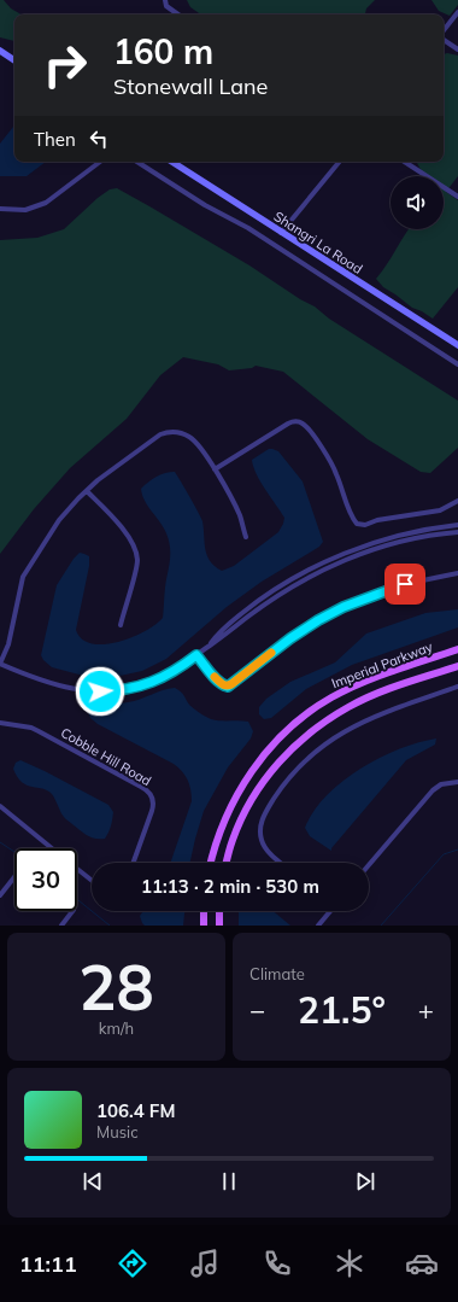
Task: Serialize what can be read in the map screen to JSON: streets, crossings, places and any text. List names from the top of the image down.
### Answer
{
  "streets": {
    "main road": ["Imperial Parkway"],
    "street": ["Shangri La Road", "Cobble Hill Road"]
  },
  "page": {
    "turn": ["160 m", "Stonewall Lane"],
    "then": "Then",
    "limit": "30",
    "trip": "11:13 · 2 min · 530 m",
    "tile": [
      ["28", "km/h"],
      "Climate"
    ],
    "heat": ["−", "21.5°", "+"],
    "song": ["106.4 FM", "Music"],
    "tabs": "11:11"
  }
}
